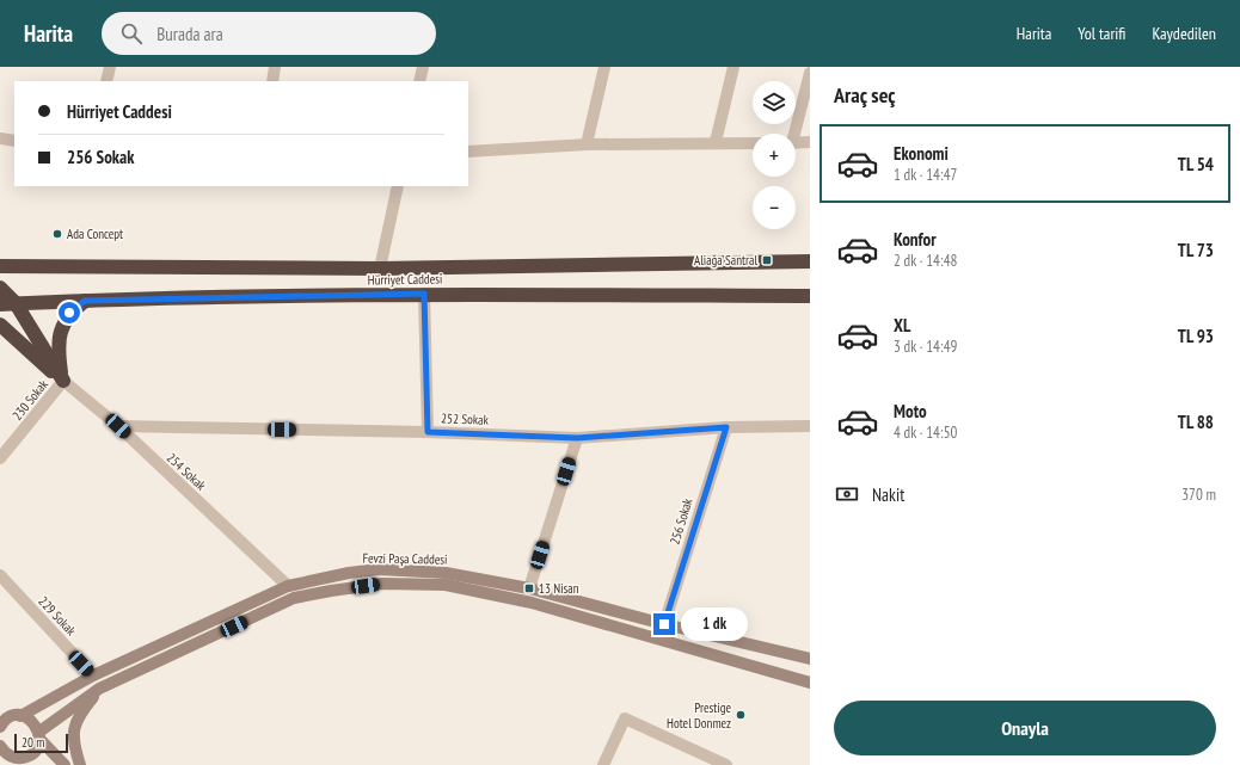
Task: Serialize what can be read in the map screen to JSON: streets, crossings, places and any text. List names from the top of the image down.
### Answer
{
  "streets": {
    "highway": ["Hürriyet Caddesi"],
    "street": [
      "230 Sokak",
      "252 Sokak",
      "254 Sokak",
      "256 Sokak",
      "Fevzi Paşa Caddesi",
      "229 Sokak"
    ]
  },
  "crossings": [
    ["230 Sokak", "254 Sokak"],
    ["252 Sokak", "254 Sokak"],
    ["252 Sokak", "256 Sokak"],
    ["254 Sokak", "Fevzi Paşa Caddesi"],
    ["256 Sokak", "Fevzi Paşa Caddesi"],
    ["Fevzi Paşa Caddesi", "229 Sokak"]
  ],
  "places": {
    "other": ["Ada Concept", "Prestige Hotel Donmez"],
    "transit": ["Aliağa Santral", "13 Nisan"]
  },
  "scale_bar": "20 m",
  "page": {
    "header": "Harita",
    "search": "Burada ara",
    "nav": ["Harita", "Yol tarifi", "Kaydedilen"],
    "heading": "Araç seç",
    "map_buttons": ["+", "−"],
    "banner": ["Hürriyet Caddesi", "256 Sokak"],
    "list": [
      {
        "name": "Ekonomi",
        "note": "1 dk · 14:47",
        "value": "TL 54"
      },
      {
        "name": "Konfor",
        "note": "2 dk · 14:48",
        "value": "TL 73"
      },
      {
        "name": "XL",
        "note": "3 dk · 14:49",
        "value": "TL 93"
      },
      {
        "name": "Moto",
        "note": "4 dk · 14:50",
        "value": "TL 88"
      }
    ],
    "pay": ["Nakit", "370 m"],
    "bubble": "1 dk",
    "buttons": "Onayla",
    "scale": "20 m"
  }
}
